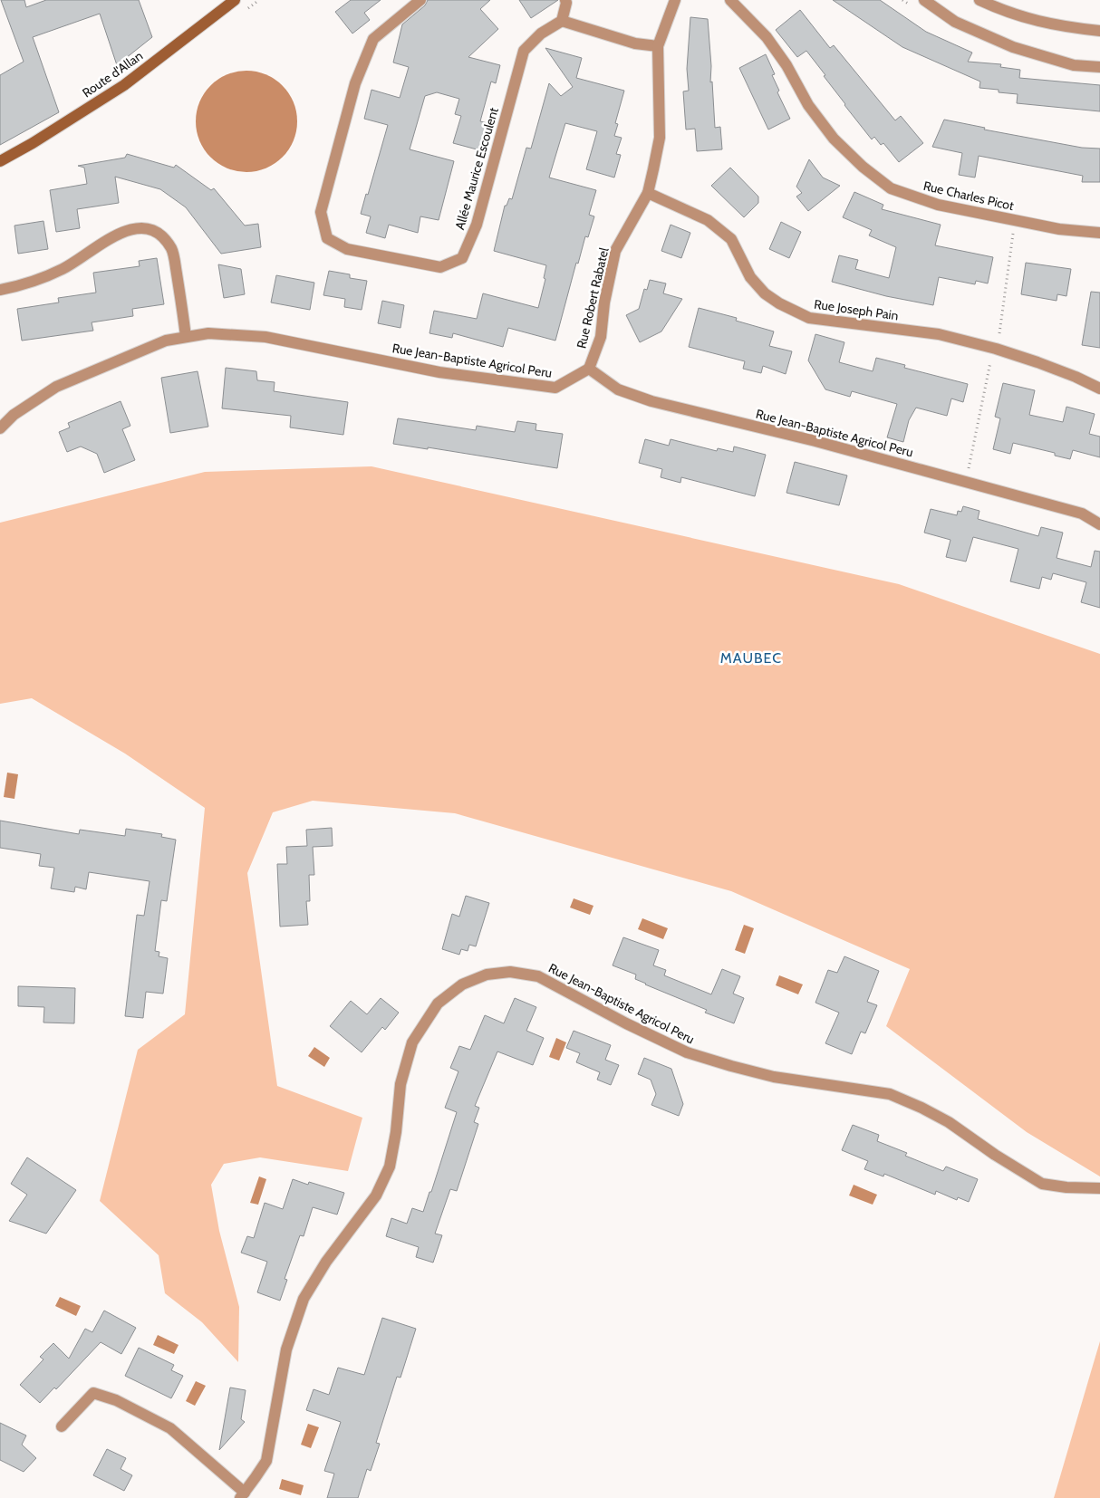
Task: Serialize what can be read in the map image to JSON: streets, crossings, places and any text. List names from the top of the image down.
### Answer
{
  "streets": {
    "street": [
      "Route d'Allan",
      "Allée Maurice Escoulent",
      "Rue Charles Picot",
      "Rue Robert Rabatel",
      "Rue Joseph Pain",
      "Rue Jean-Baptiste Agricol Peru"
    ]
  },
  "crossings": [
    ["Rue Robert Rabatel", "Rue Joseph Pain"],
    ["Rue Robert Rabatel", "Rue Jean-Baptiste Agricol Peru"]
  ],
  "districts": ["MAUBEC"]
}
